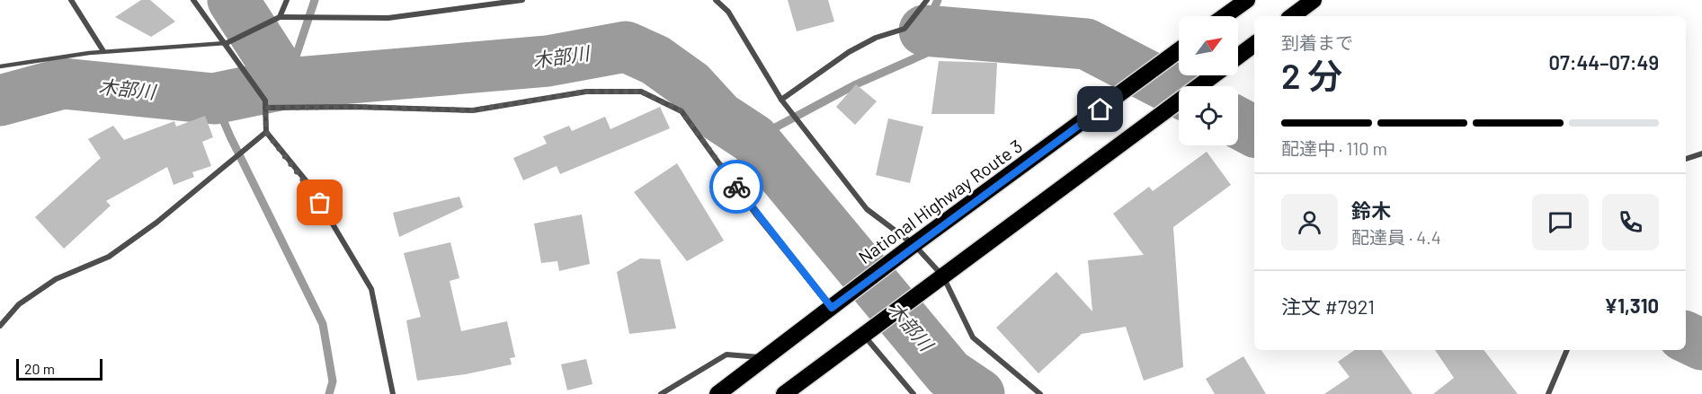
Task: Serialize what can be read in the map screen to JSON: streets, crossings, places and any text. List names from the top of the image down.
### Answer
{
  "streets": {
    "highway": ["National Highway Route 3"]
  },
  "water": ["木部川"],
  "scale_bar": "20 m",
  "north": "top right",
  "page": {
    "heading": ["2 分", "到着まで", "07:44–07:49"],
    "panel": [
      "鈴木",
      "配達員 · 4.4",
      "注文 #7921",
      "¥1,310"
    ],
    "bar": "配達中 · 110 m",
    "scale": "20 m"
  }
}
